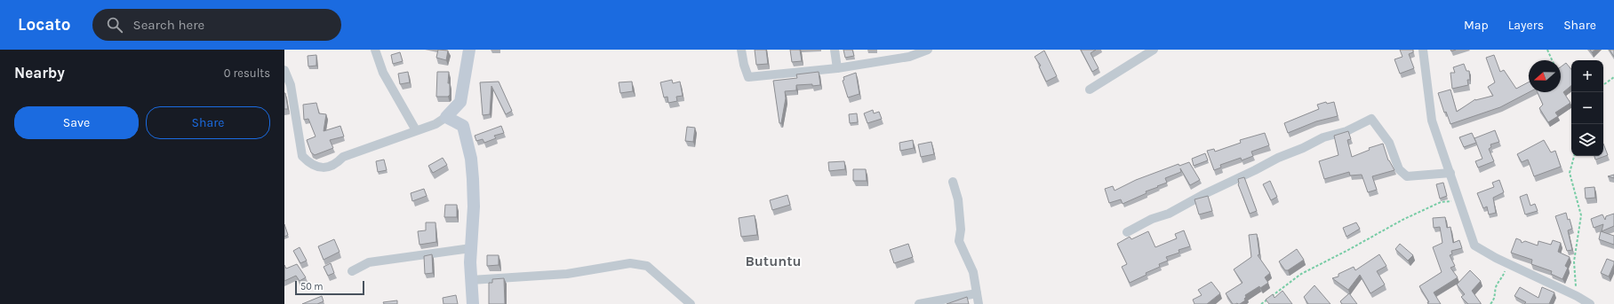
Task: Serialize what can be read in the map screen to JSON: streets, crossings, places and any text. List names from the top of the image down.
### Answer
{
  "districts": ["Butuntu"],
  "scale_bar": "50 m",
  "north": "left",
  "page": {
    "header": "Locato",
    "search": "Search here",
    "nav": ["Map", "Layers", "Share"],
    "heading": ["Nearby", "0 results"],
    "map_buttons": ["+", "−"],
    "buttons": ["Save", "Share"],
    "scale": "50 m"
  }
}
